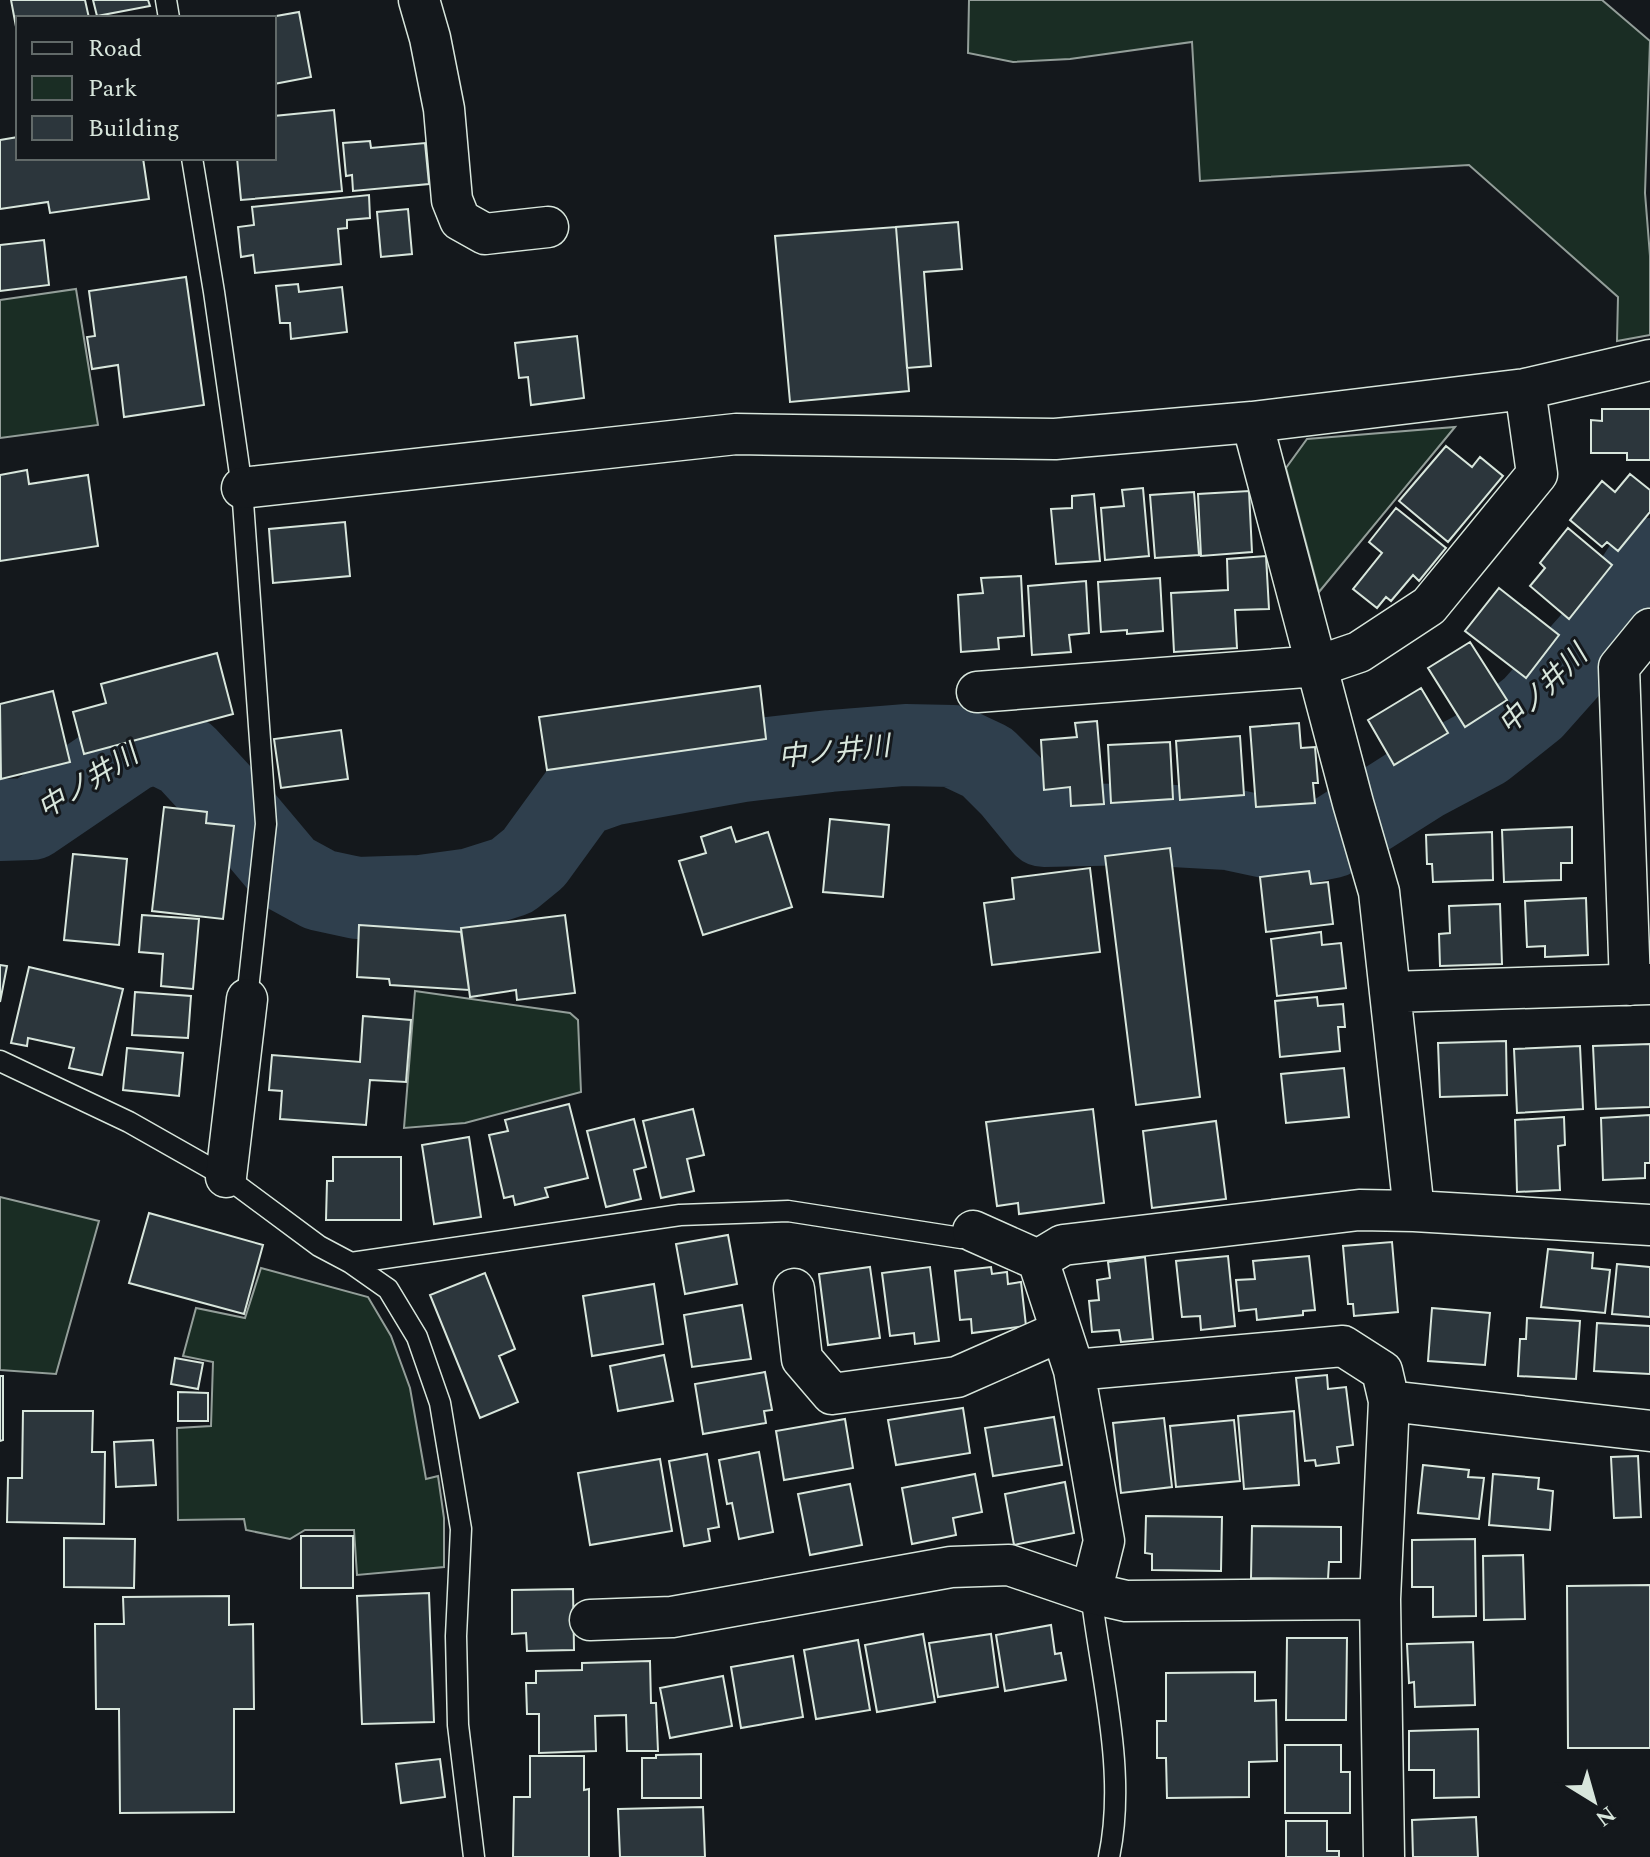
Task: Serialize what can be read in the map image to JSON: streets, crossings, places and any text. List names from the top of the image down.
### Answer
{
  "water": ["中ノ井川"],
  "legend": ["Road", "Park", "Building"],
  "north": "bottom right"
}
